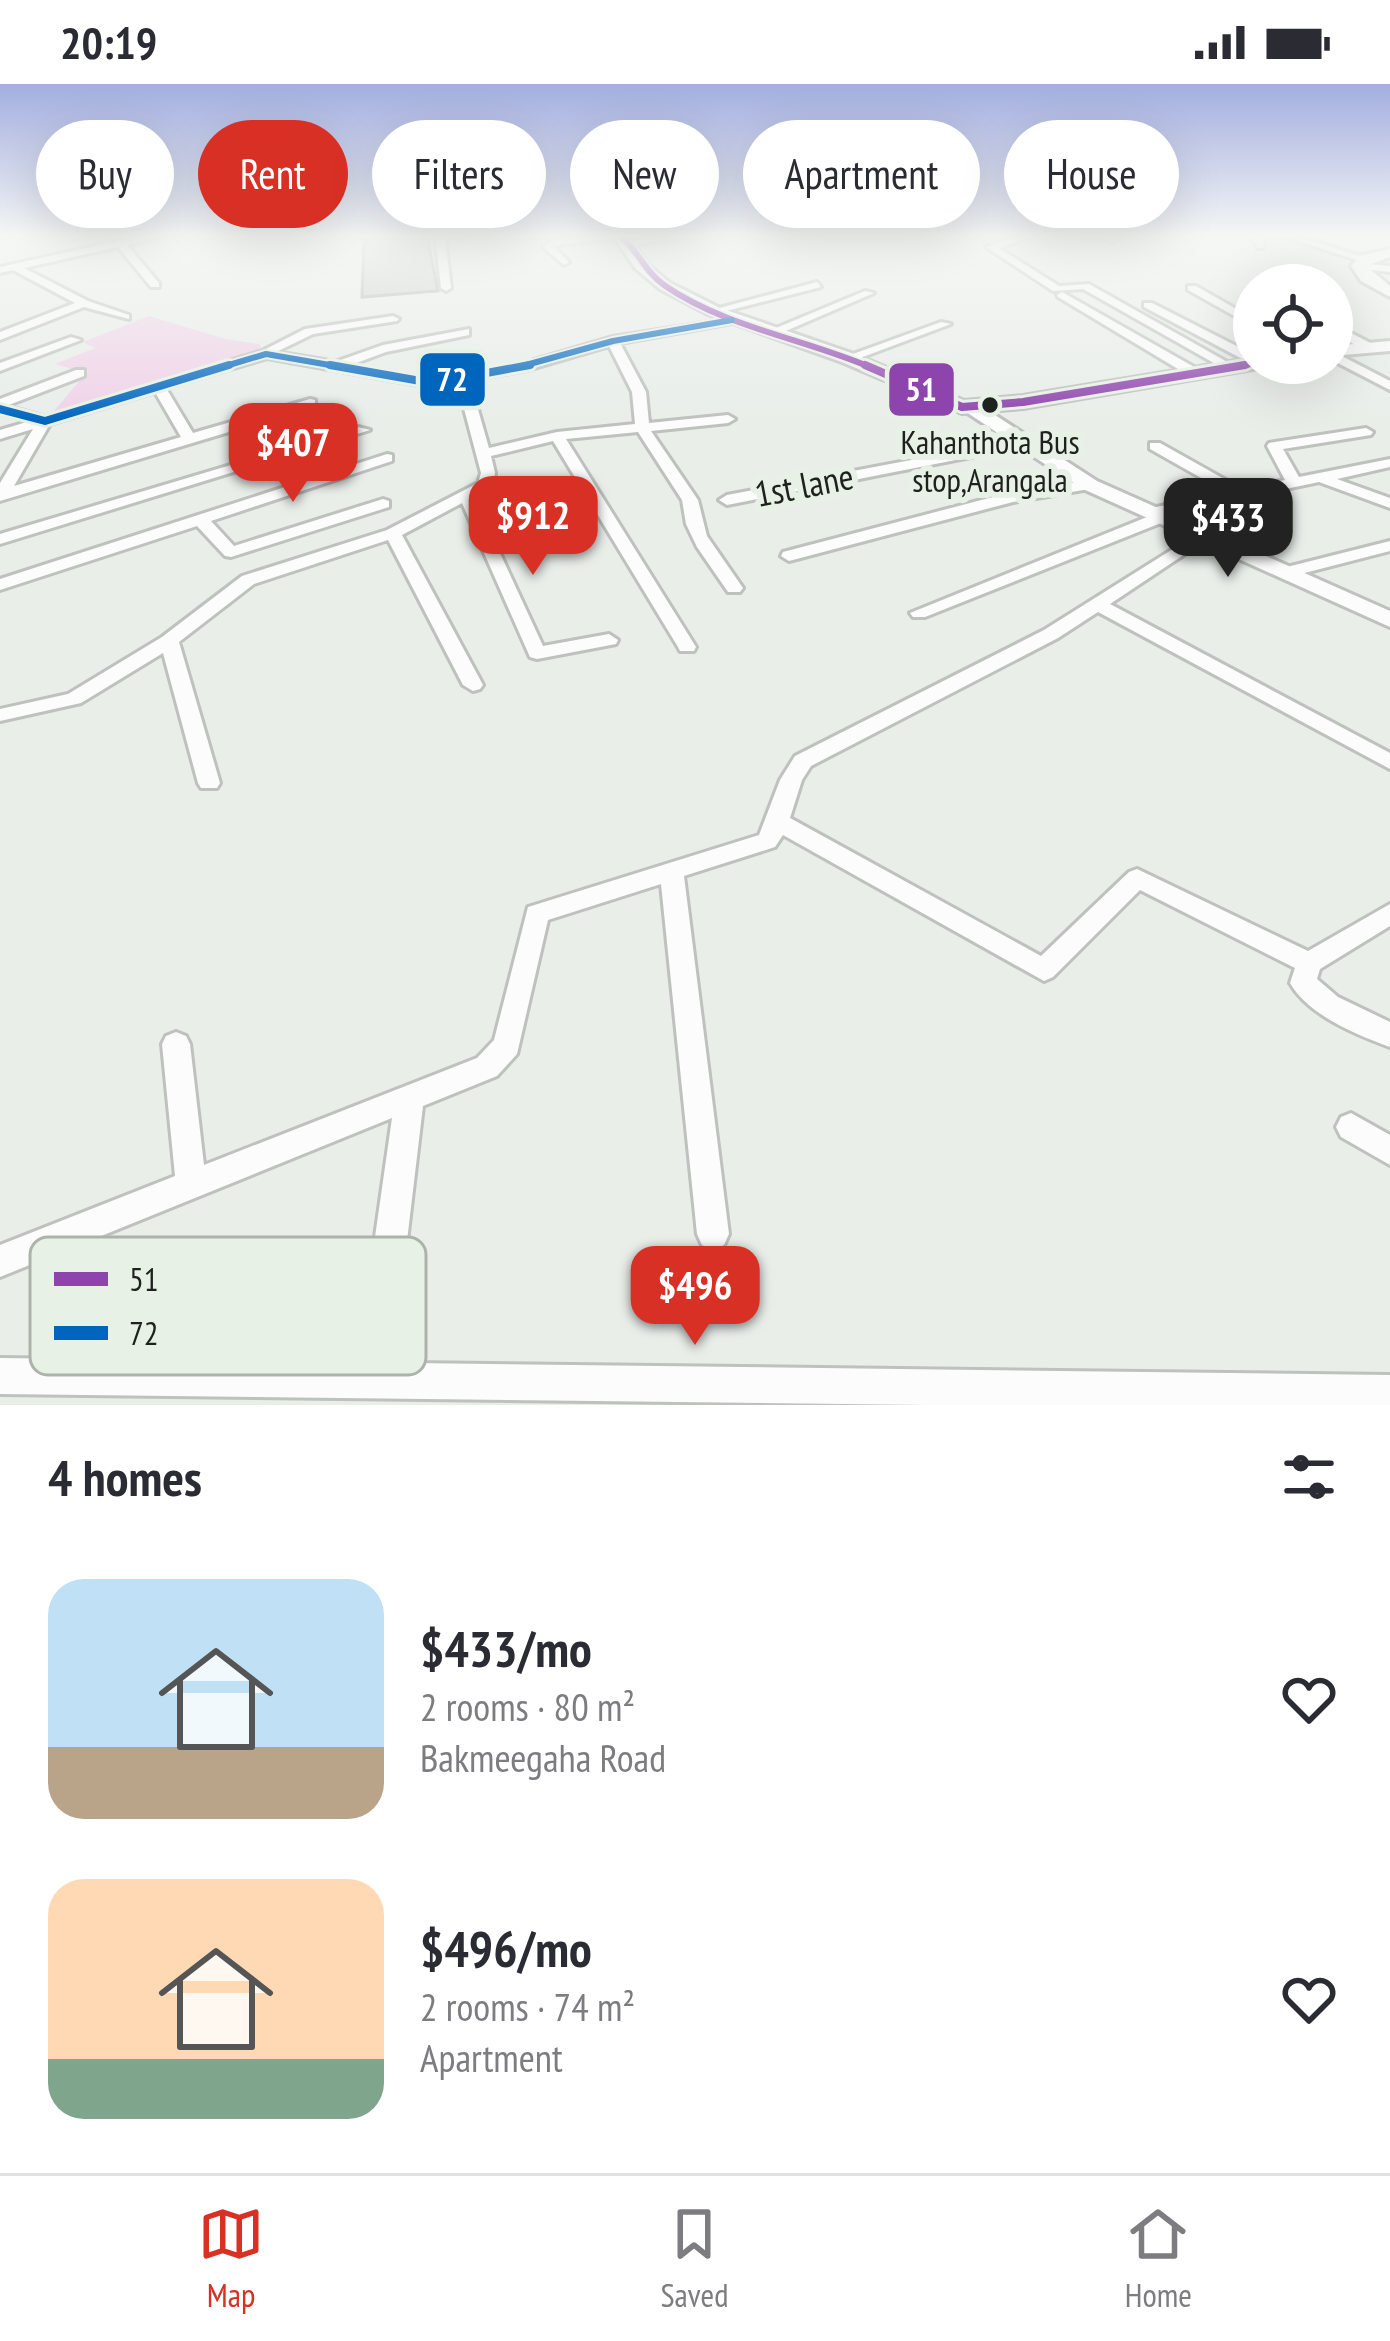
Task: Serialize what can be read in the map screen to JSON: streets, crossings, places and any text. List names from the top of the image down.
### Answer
{
  "streets": {
    "street": ["1st lane"]
  },
  "places": ["Kahanthota Bus stop,Arangala"],
  "lines": ["transit line 51", "transit line 72"],
  "legend": ["51", "72"],
  "page": {
    "status": "20:19",
    "chip": [
      "Buy",
      "Rent",
      "Filters",
      "New",
      "Apartment",
      "House"
    ],
    "price": [
      "$407",
      "$912",
      "$433",
      "$496"
    ],
    "heading": "4 homes",
    "list": [
      {
        "name": "$433/mo",
        "note": "2 rooms · 80 m² · Bakmeegaha Road"
      },
      {
        "name": "$496/mo",
        "note": "2 rooms · 74 m² · Apartment"
      }
    ],
    "tabs": ["Map", "Saved", "Home"]
  }
}
